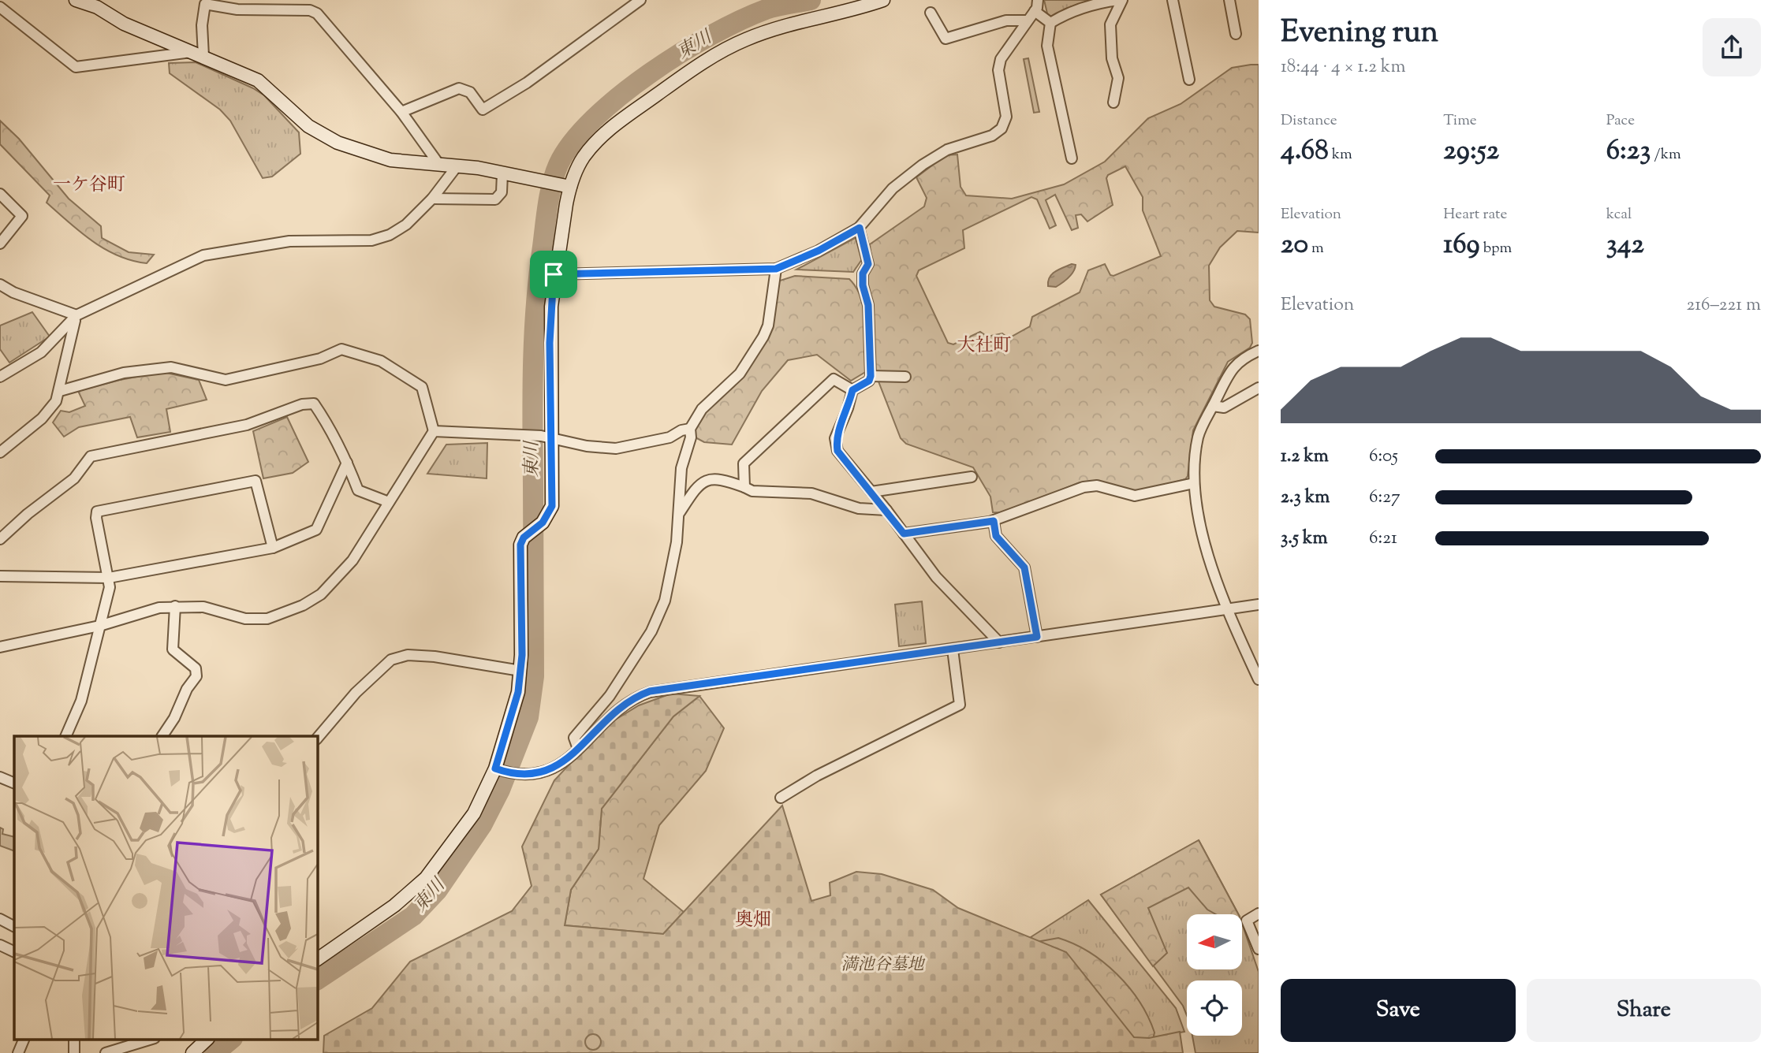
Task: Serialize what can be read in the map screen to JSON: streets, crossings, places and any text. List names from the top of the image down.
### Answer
{
  "districts": ["一ケ谷町", "大社町", "奥畑"],
  "water": ["東川"],
  "parks": ["満池谷墓地"],
  "north": "left",
  "page": {
    "heading": ["Evening run", "18:44 · 4 × 1.2 km"],
    "stats": [
      ["Distance", "4.68 km"],
      ["Time", "29:52"],
      ["Pace", "6:23 /km"],
      ["Elevation", "20 m"],
      ["Heart rate", "169 bpm"],
      ["kcal", "342"]
    ],
    "chart": ["Elevation", "216–221 m"],
    "list": [
      {
        "name": "1.2 km",
        "note": "6:05"
      },
      {
        "name": "2.3 km",
        "note": "6:27"
      },
      {
        "name": "3.5 km",
        "note": "6:21"
      }
    ],
    "buttons": ["Save", "Share"]
  }
}
